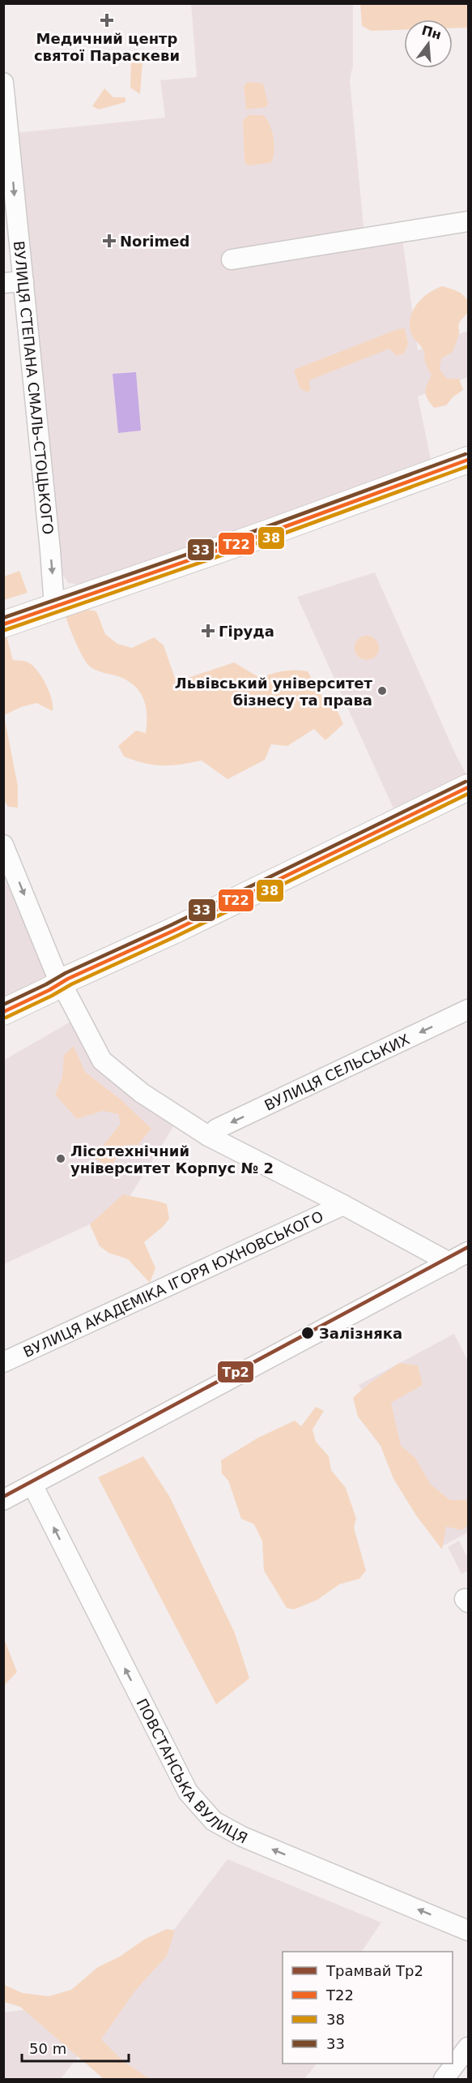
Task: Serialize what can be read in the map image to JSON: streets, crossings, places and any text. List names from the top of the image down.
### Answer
{
  "streets": {
    "street": [
      "ВУЛИЦЯ СТЕПАНА СМАЛЬ-СТОЦЬКОГО",
      "ВУЛИЦЯ СЕЛЬСЬКИХ",
      "ВУЛИЦЯ АКАДЕМІКА ІГОРЯ ЮХНОВСЬКОГО",
      "ПОВСТАНСЬКА ВУЛИЦЯ"
    ]
  },
  "one_way": ["ВУЛИЦЯ СТЕПАНА СМАЛЬ-СТОЦЬКОГО", "ВУЛИЦЯ СЕЛЬСЬКИХ", "ПОВСТАНСЬКА ВУЛИЦЯ"],
  "places": {
    "health": ["Медичний центр святої Параскеви", "Norimed", "Гіруда"],
    "other": ["Львівський університет бізнесу та права", "Лісотехнічний університет Корпус № 2", "Залізняка"]
  },
  "lines": [
    "transit line 33",
    "transit line Т22",
    "transit line 38",
    "tram line Тр2"
  ],
  "legend": [
    "Трамвай Тр2",
    "Т22",
    "38",
    "33"
  ],
  "scale_bar": "50 m",
  "north": "top"
}
